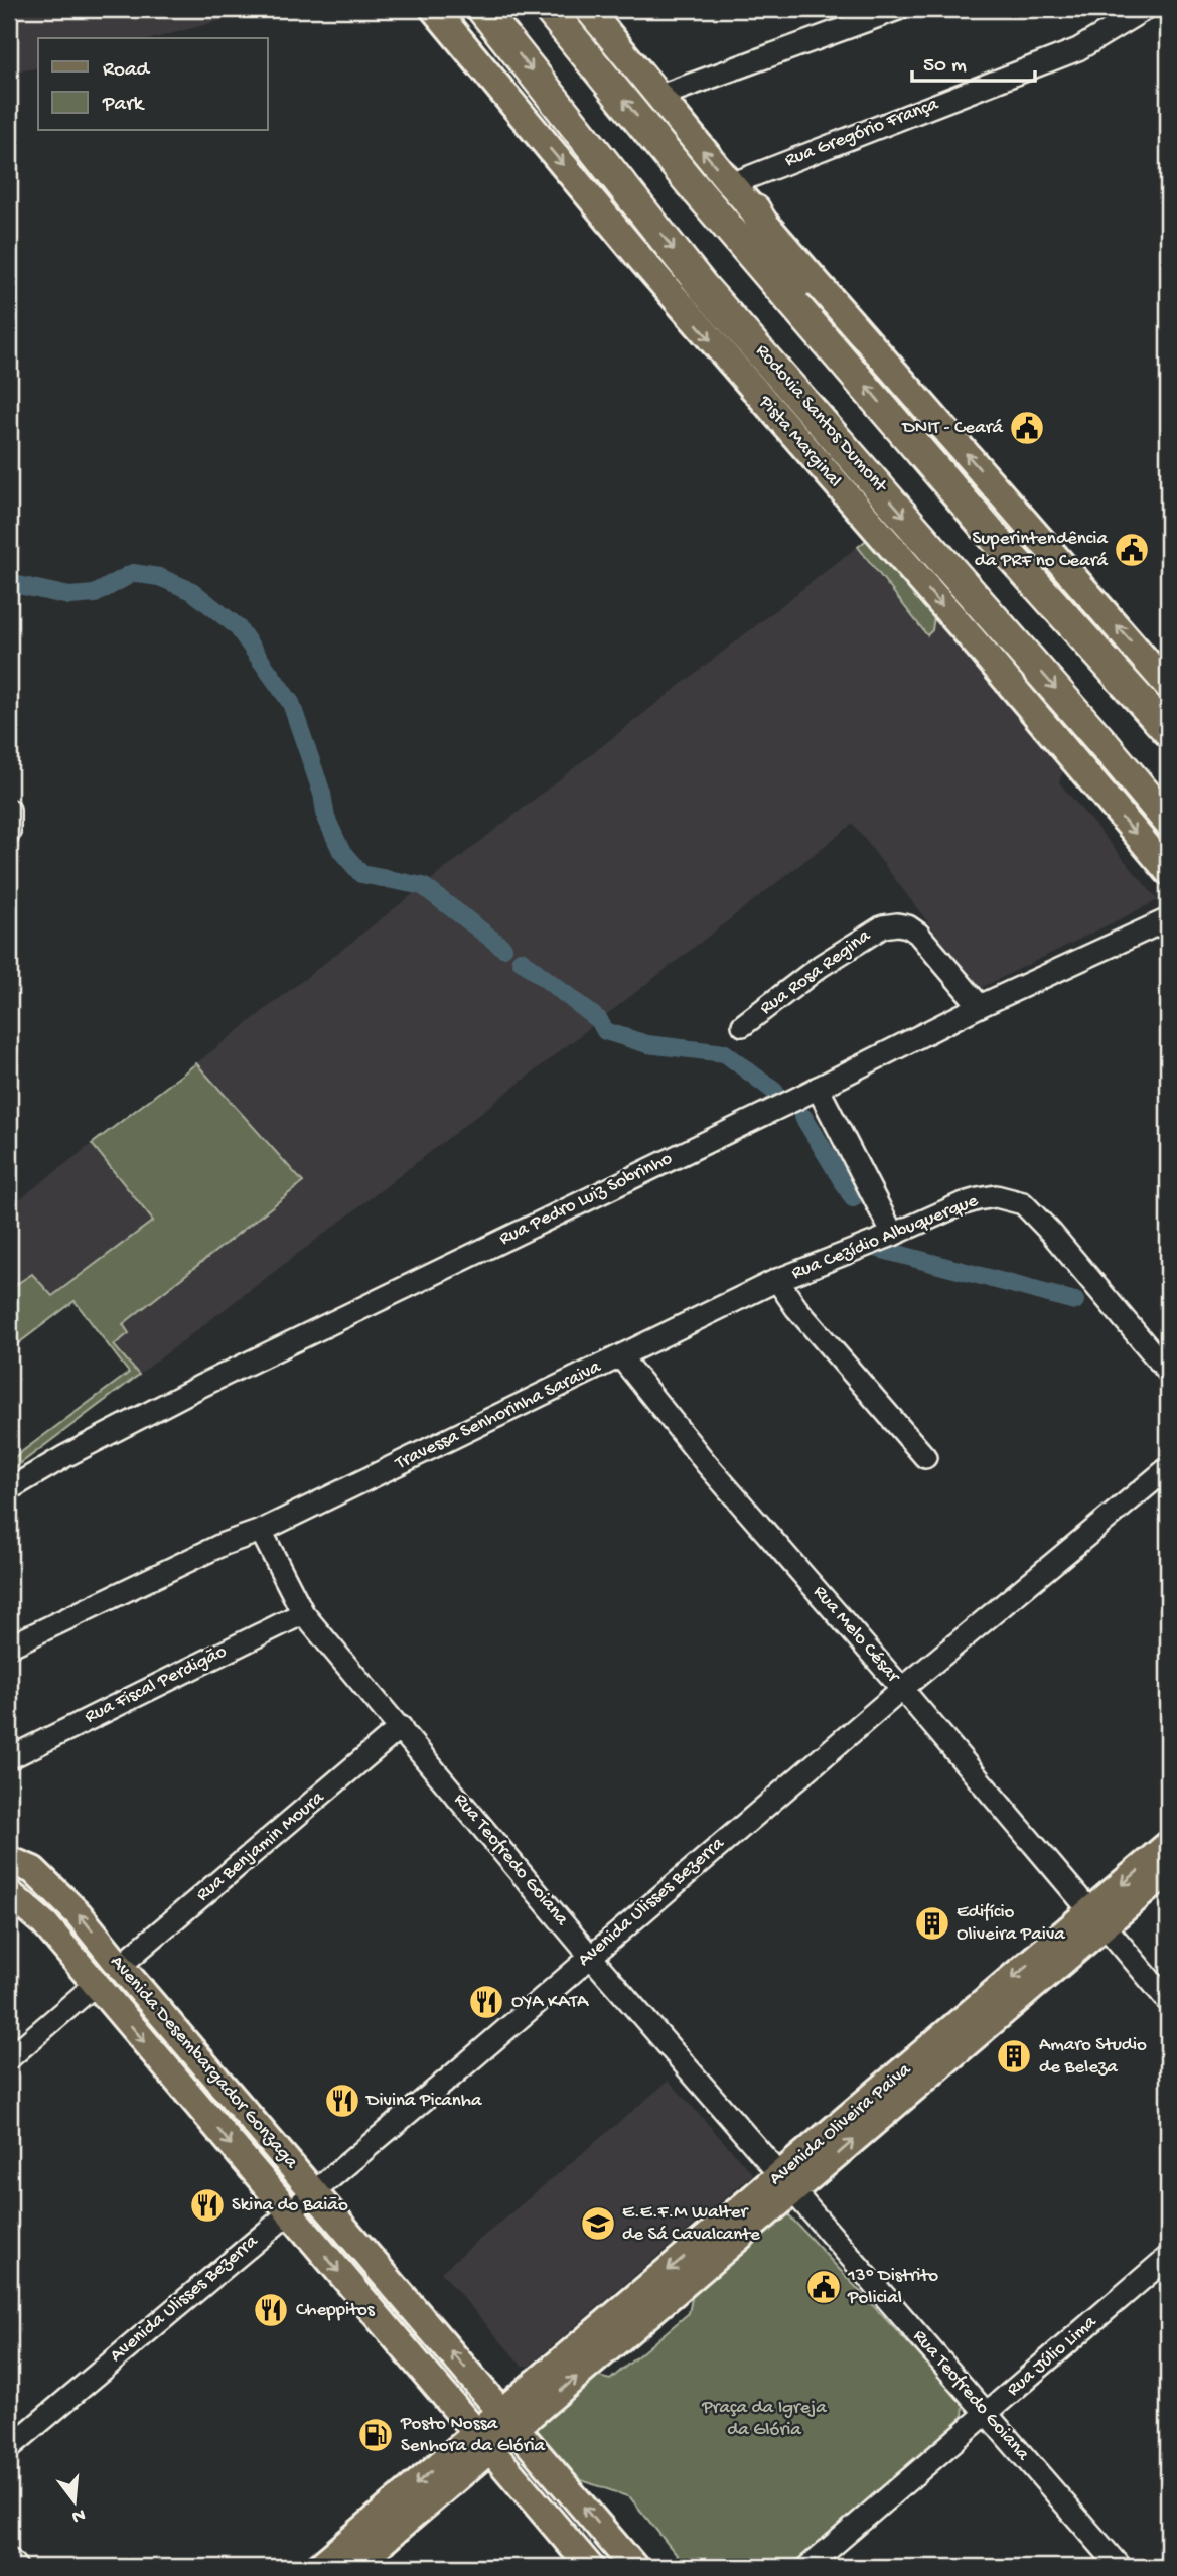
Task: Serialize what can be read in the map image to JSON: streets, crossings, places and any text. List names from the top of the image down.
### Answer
{
  "streets": {
    "highway": ["Rodovia Santos Dumont"],
    "main road": ["Pista Marginal", "Avenida Desembargador Gonzaga", "Avenida Oliveira Paiva"],
    "street": [
      "Rua Gregório França",
      "Rua Rosa Regina",
      "Rua Pedro Luiz Sobrinho",
      "Rua Cezídio Albuquerque",
      "Travessa Senhorinha Saraiva",
      "Rua Melo César",
      "Rua Fiscal Perdigão",
      "Rua Benjamin Moura",
      "Rua Teofredo Goiana",
      "Avenida Ulisses Bezerra",
      "Rua Júlio Lima"
    ]
  },
  "crossings": [
    ["Rua Rosa Regina", "Rua Pedro Luiz Sobrinho"],
    ["Rua Cezídio Albuquerque", "Travessa Senhorinha Saraiva"],
    ["Travessa Senhorinha Saraiva", "Rua Melo César"],
    ["Travessa Senhorinha Saraiva", "Rua Teofredo Goiana"],
    ["Rua Melo César", "Avenida Ulisses Bezerra"],
    ["Rua Melo César", "Avenida Oliveira Paiva"],
    ["Rua Fiscal Perdigão", "Rua Teofredo Goiana"],
    ["Rua Benjamin Moura", "Rua Teofredo Goiana"],
    ["Rua Benjamin Moura", "Avenida Desembargador Gonzaga"],
    ["Rua Teofredo Goiana", "Avenida Ulisses Bezerra"],
    ["Rua Teofredo Goiana", "Avenida Oliveira Paiva"],
    ["Rua Teofredo Goiana", "Rua Júlio Lima"],
    ["Avenida Ulisses Bezerra", "Avenida Desembargador Gonzaga"],
    ["Avenida Desembargador Gonzaga", "Avenida Oliveira Paiva"]
  ],
  "parks": ["Praça da Igreja da Glória"],
  "places": {
    "public building": ["DNIT - Ceará", "Superintendência da PRF no Ceará", "13º Distrito Policial"],
    "building": ["Edifício Oliveira Paiva", "Amaro Studio de Beleza"],
    "restaurant": [
      "OYA KATA",
      "Divina Picanha",
      "Skina do Baião",
      "Cheppitos"
    ],
    "school or university": ["E.E.F.M Walter de Sá Cavalcante"],
    "fuel station": ["Posto Nossa Senhora da Glória"]
  },
  "legend": ["Road", "Park"],
  "scale_bar": "50 m",
  "north": "bottom"
}
